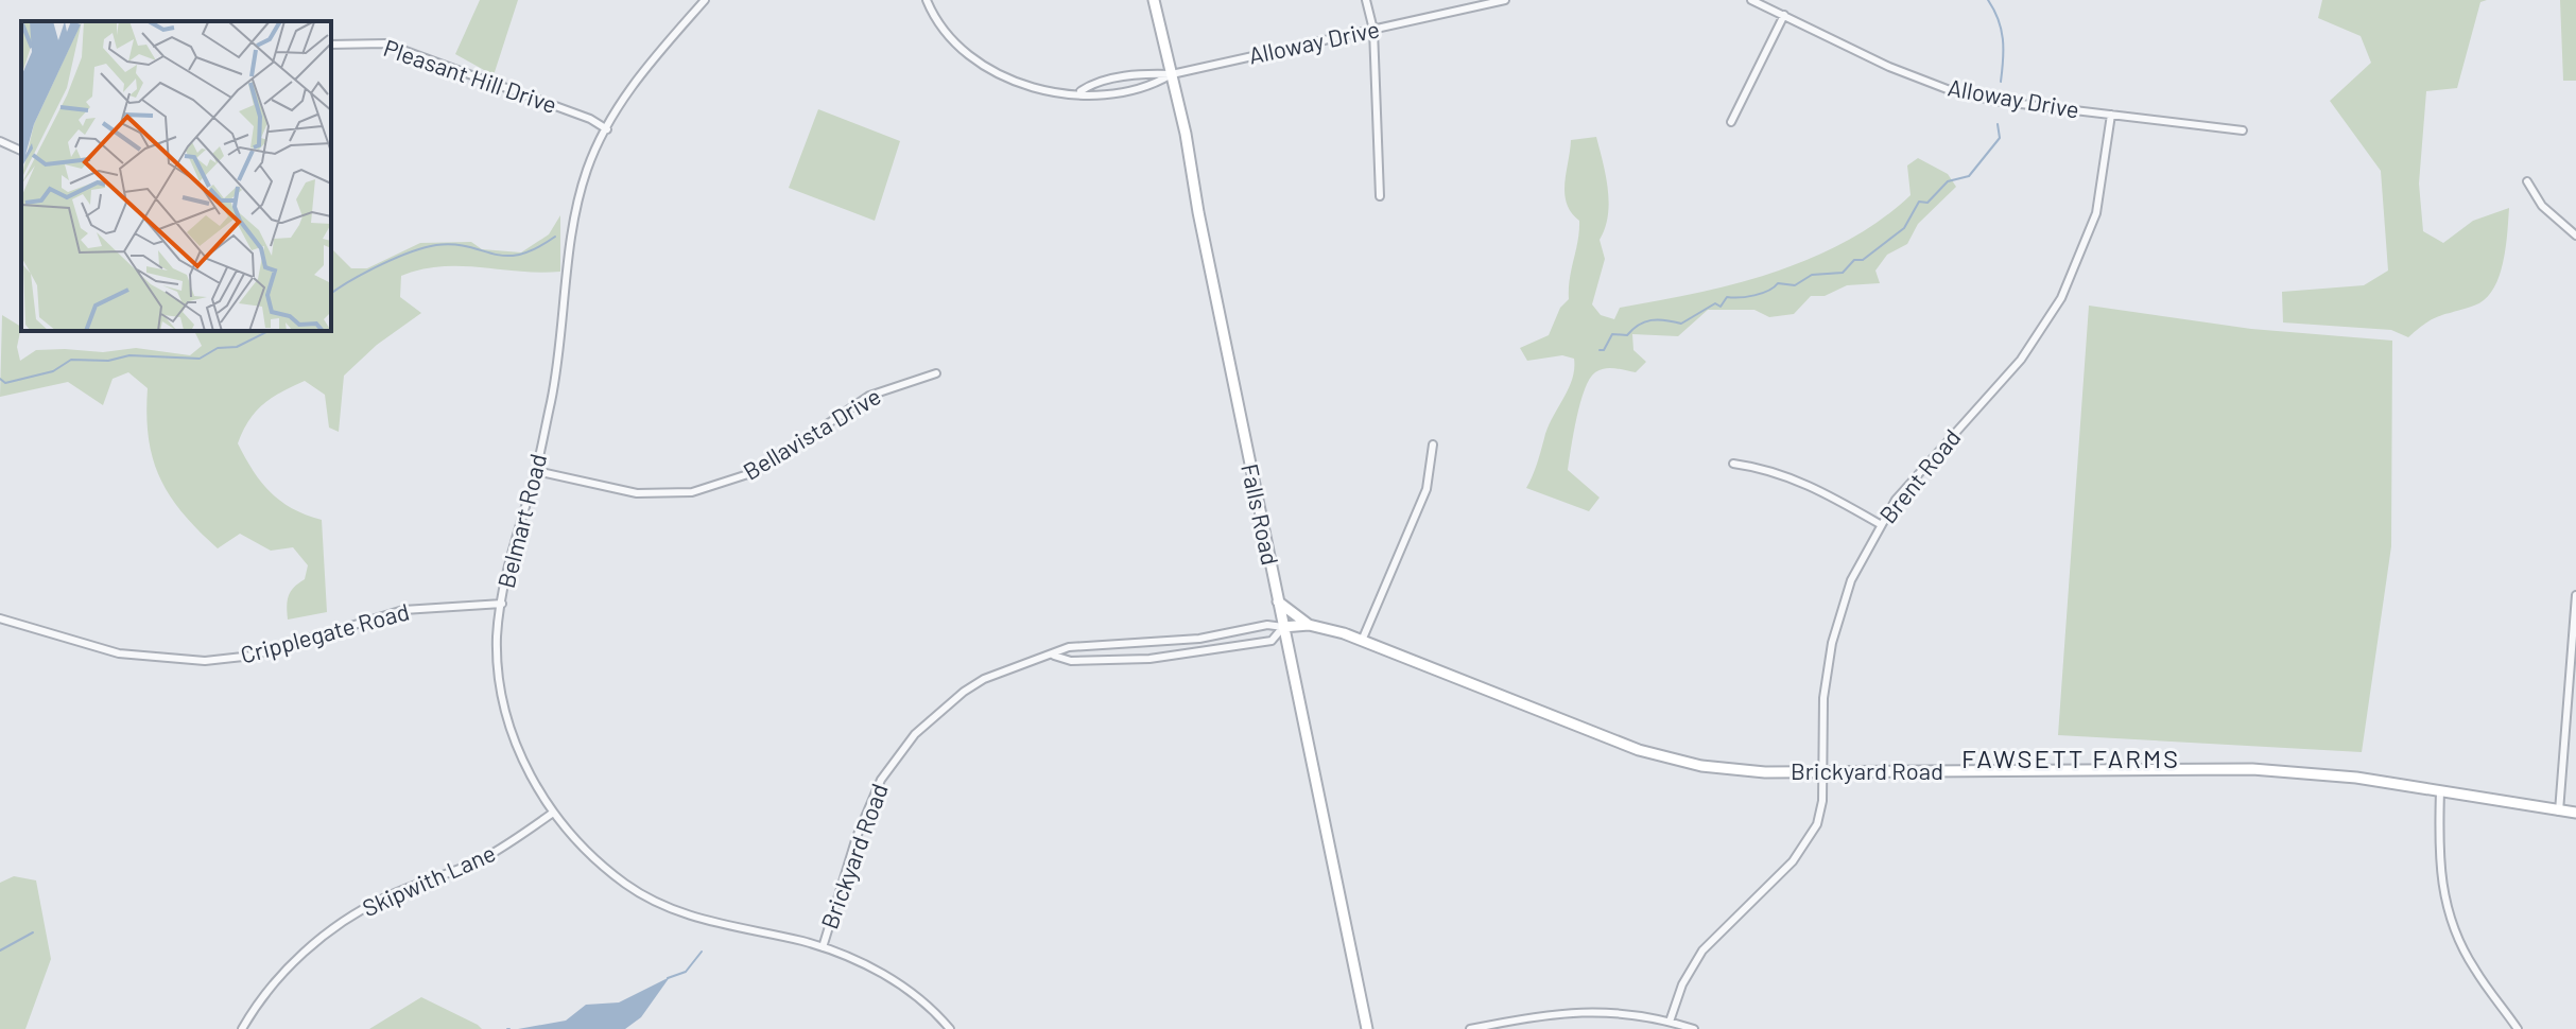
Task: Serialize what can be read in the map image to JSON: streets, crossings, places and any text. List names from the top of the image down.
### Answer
{
  "streets": {
    "street": [
      "Alloway Drive",
      "Pleasant Hill Drive",
      "Bellavista Drive",
      "Brent Road",
      "Falls Road",
      "Belmart Road",
      "Cripplegate Road",
      "Brickyard Road",
      "Skipwith Lane"
    ]
  },
  "crossings": [
    ["Alloway Drive", "Brent Road"],
    ["Alloway Drive", "Falls Road"],
    ["Pleasant Hill Drive", "Belmart Road"],
    ["Bellavista Drive", "Belmart Road"],
    ["Brent Road", "Brickyard Road"],
    ["Falls Road", "Brickyard Road"],
    ["Belmart Road", "Cripplegate Road"],
    ["Belmart Road", "Brickyard Road"],
    ["Belmart Road", "Skipwith Lane"]
  ],
  "districts": ["FAWSETT FARMS"]
}
